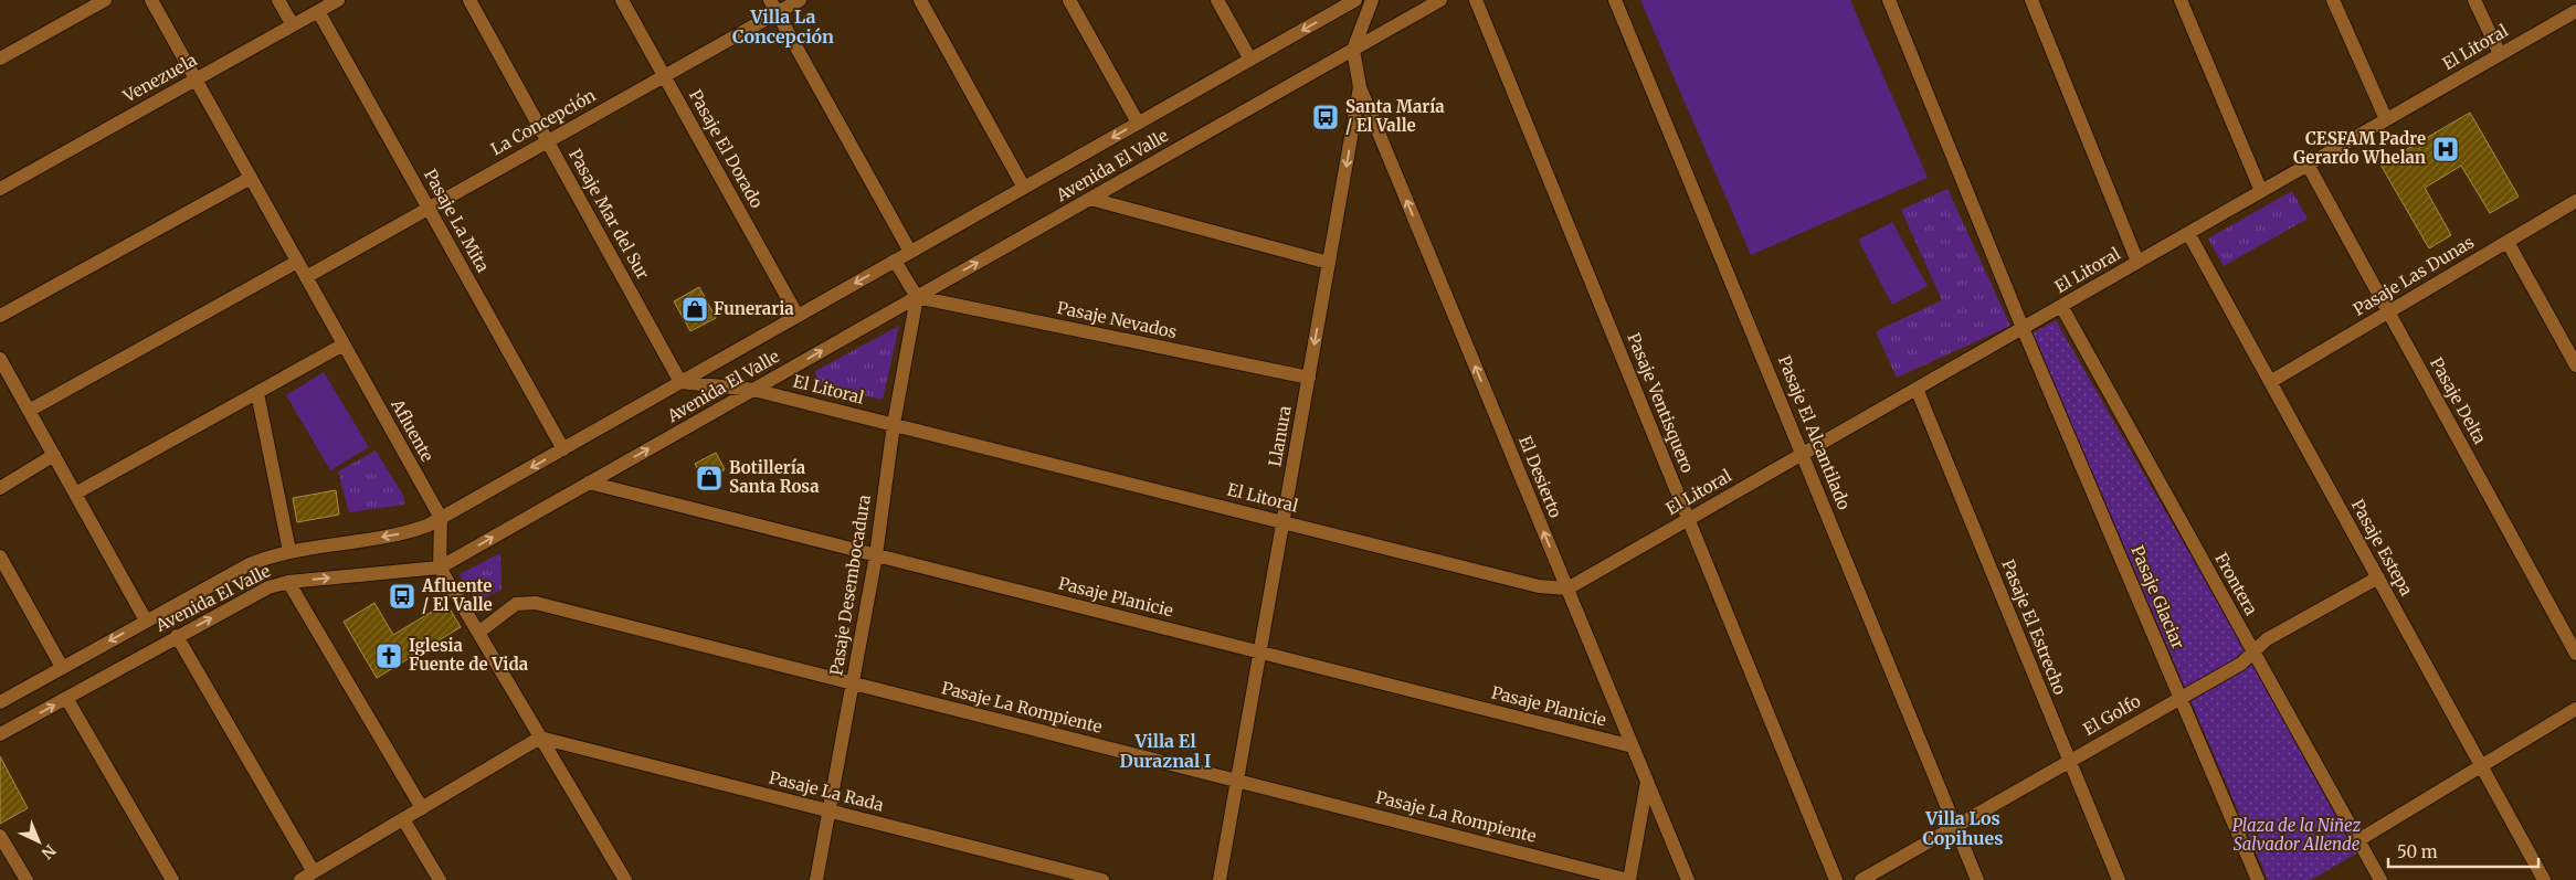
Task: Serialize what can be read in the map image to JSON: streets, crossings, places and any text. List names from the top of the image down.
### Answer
{
  "streets": {
    "street": [
      "El Litoral",
      "Venezuela",
      "La Concepción",
      "Pasaje El Dorado",
      "Avenida El Valle",
      "Pasaje Mar del Sur",
      "Pasaje La Mita",
      "Pasaje Las Dunas",
      "Pasaje Nevados",
      "Pasaje Delta",
      "Pasaje Ventisquero",
      "Afluente",
      "Pasaje El Alcantilado",
      "Llanura",
      "El Desierto",
      "Pasaje Estepa",
      "Frontera",
      "Pasaje Desembocadura",
      "Pasaje Planicie",
      "Pasaje Glaciar",
      "Pasaje El Estrecho",
      "Pasaje La Rompiente",
      "El Golfo",
      "Pasaje La Rada"
    ]
  },
  "crossings": [
    ["El Litoral", "Avenida El Valle"],
    ["El Litoral", "Pasaje Delta"],
    ["El Litoral", "Pasaje Ventisquero"],
    ["El Litoral", "Pasaje El Alcantilado"],
    ["El Litoral", "Llanura"],
    ["El Litoral", "El Desierto"],
    ["El Litoral", "Pasaje Estepa"],
    ["El Litoral", "Frontera"],
    ["El Litoral", "Pasaje Desembocadura"],
    ["El Litoral", "Pasaje Glaciar"],
    ["El Litoral", "Pasaje El Estrecho"],
    ["Venezuela", "Pasaje La Mita"],
    ["Venezuela", "Afluente"],
    ["La Concepción", "Pasaje El Dorado"],
    ["La Concepción", "Pasaje Mar del Sur"],
    ["La Concepción", "Pasaje La Mita"],
    ["La Concepción", "Afluente"],
    ["Pasaje El Dorado", "Avenida El Valle"],
    ["Avenida El Valle", "Pasaje Mar del Sur"],
    ["Avenida El Valle", "Pasaje La Mita"],
    ["Avenida El Valle", "Pasaje Nevados"],
    ["Avenida El Valle", "Afluente"],
    ["Avenida El Valle", "Llanura"],
    ["Avenida El Valle", "Pasaje Desembocadura"],
    ["Avenida El Valle", "Pasaje Planicie"],
    ["Pasaje Las Dunas", "Pasaje Delta"],
    ["Pasaje Las Dunas", "Pasaje Estepa"],
    ["Pasaje Nevados", "Llanura"],
    ["Pasaje Nevados", "Pasaje Desembocadura"],
    ["Pasaje El Alcantilado", "El Golfo"],
    ["Llanura", "El Desierto"],
    ["Llanura", "Pasaje Planicie"],
    ["Llanura", "Pasaje La Rompiente"],
    ["El Desierto", "Pasaje Planicie"],
    ["Pasaje Estepa", "El Golfo"],
    ["Frontera", "El Golfo"],
    ["Pasaje Desembocadura", "Pasaje Planicie"],
    ["Pasaje Desembocadura", "Pasaje La Rompiente"],
    ["Pasaje Desembocadura", "Pasaje La Rada"],
    ["Pasaje Glaciar", "El Golfo"],
    ["Pasaje El Estrecho", "El Golfo"]
  ],
  "one_way": ["El Desierto"],
  "districts": ["Villa La Concepción", "Villa El Duraznal I", "Villa Los Copihues"],
  "parks": ["Plaza de la Niñez Salvador Allende"],
  "places": {
    "bus stop": ["Santa María / El Valle", "Afluente / El Valle"],
    "hospital": ["CESFAM Padre Gerardo Whelan"],
    "shop": ["Funeraria", "Botillería Santa Rosa"],
    "church": ["Iglesia Fuente de Vida"]
  },
  "scale_bar": "50 m",
  "north": "bottom right"
}
